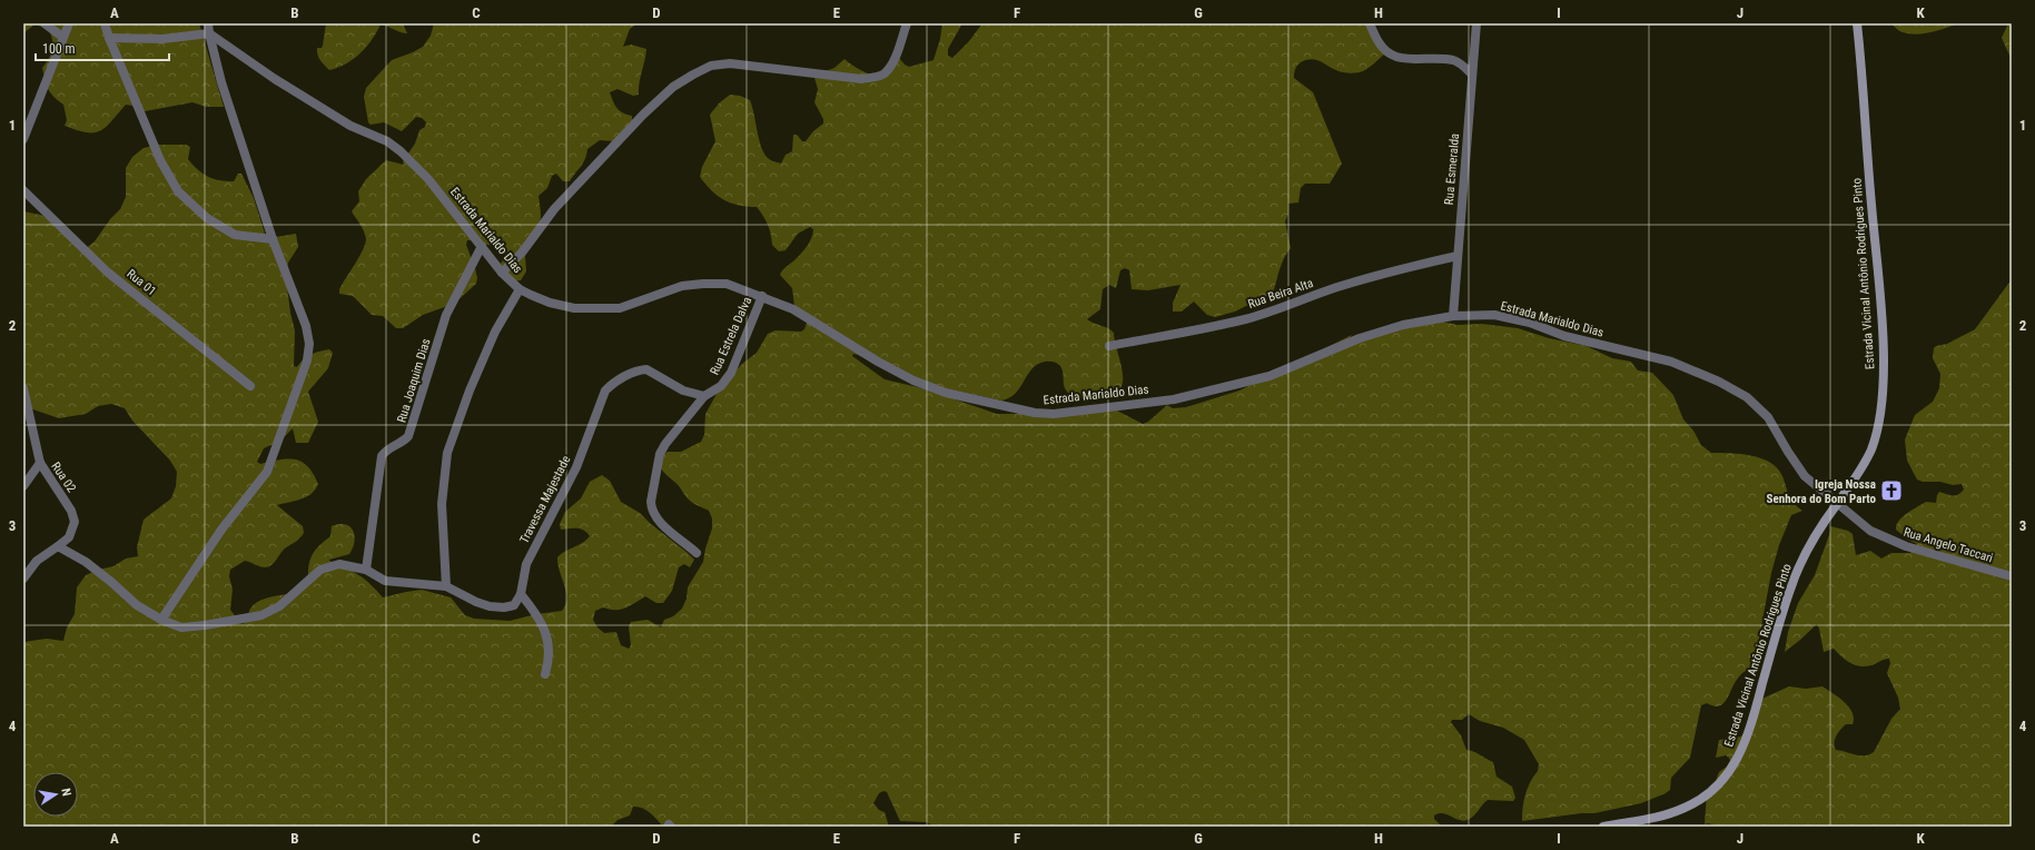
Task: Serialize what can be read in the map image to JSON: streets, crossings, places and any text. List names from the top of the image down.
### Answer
{
  "streets": {
    "street": [
      "Rua Esmeralda",
      "Estrada Marialdo Dias",
      "Estrada Vicinal Antônio Rodrigues Pinto",
      "Rua 01",
      "Rua Beira Alta",
      "Rua Estrela Dalva",
      "Rua Joaquim Dias",
      "Rua 02",
      "Travessa Majestade",
      "Rua Angelo Taccari"
    ]
  },
  "crossings": [
    ["Rua Esmeralda", "Estrada Marialdo Dias"],
    ["Rua Esmeralda", "Rua Beira Alta"],
    ["Estrada Marialdo Dias", "Estrada Vicinal Antônio Rodrigues Pinto"],
    ["Estrada Marialdo Dias", "Rua Estrela Dalva"],
    ["Estrada Marialdo Dias", "Rua Joaquim Dias"],
    ["Estrada Marialdo Dias", "Rua Angelo Taccari"],
    ["Estrada Vicinal Antônio Rodrigues Pinto", "Rua Angelo Taccari"],
    ["Rua Estrela Dalva", "Travessa Majestade"]
  ],
  "places": {
    "church": ["Igreja Nossa Senhora do Bom Parto"]
  },
  "scale_bar": "100 m",
  "north": "right",
  "grid": {
    "columns": [
      "A",
      "B",
      "C",
      "D",
      "E",
      "F",
      "G",
      "H",
      "I",
      "J",
      "K"
    ],
    "rows": [
      "1",
      "2",
      "3",
      "4"
    ]
  }
}
